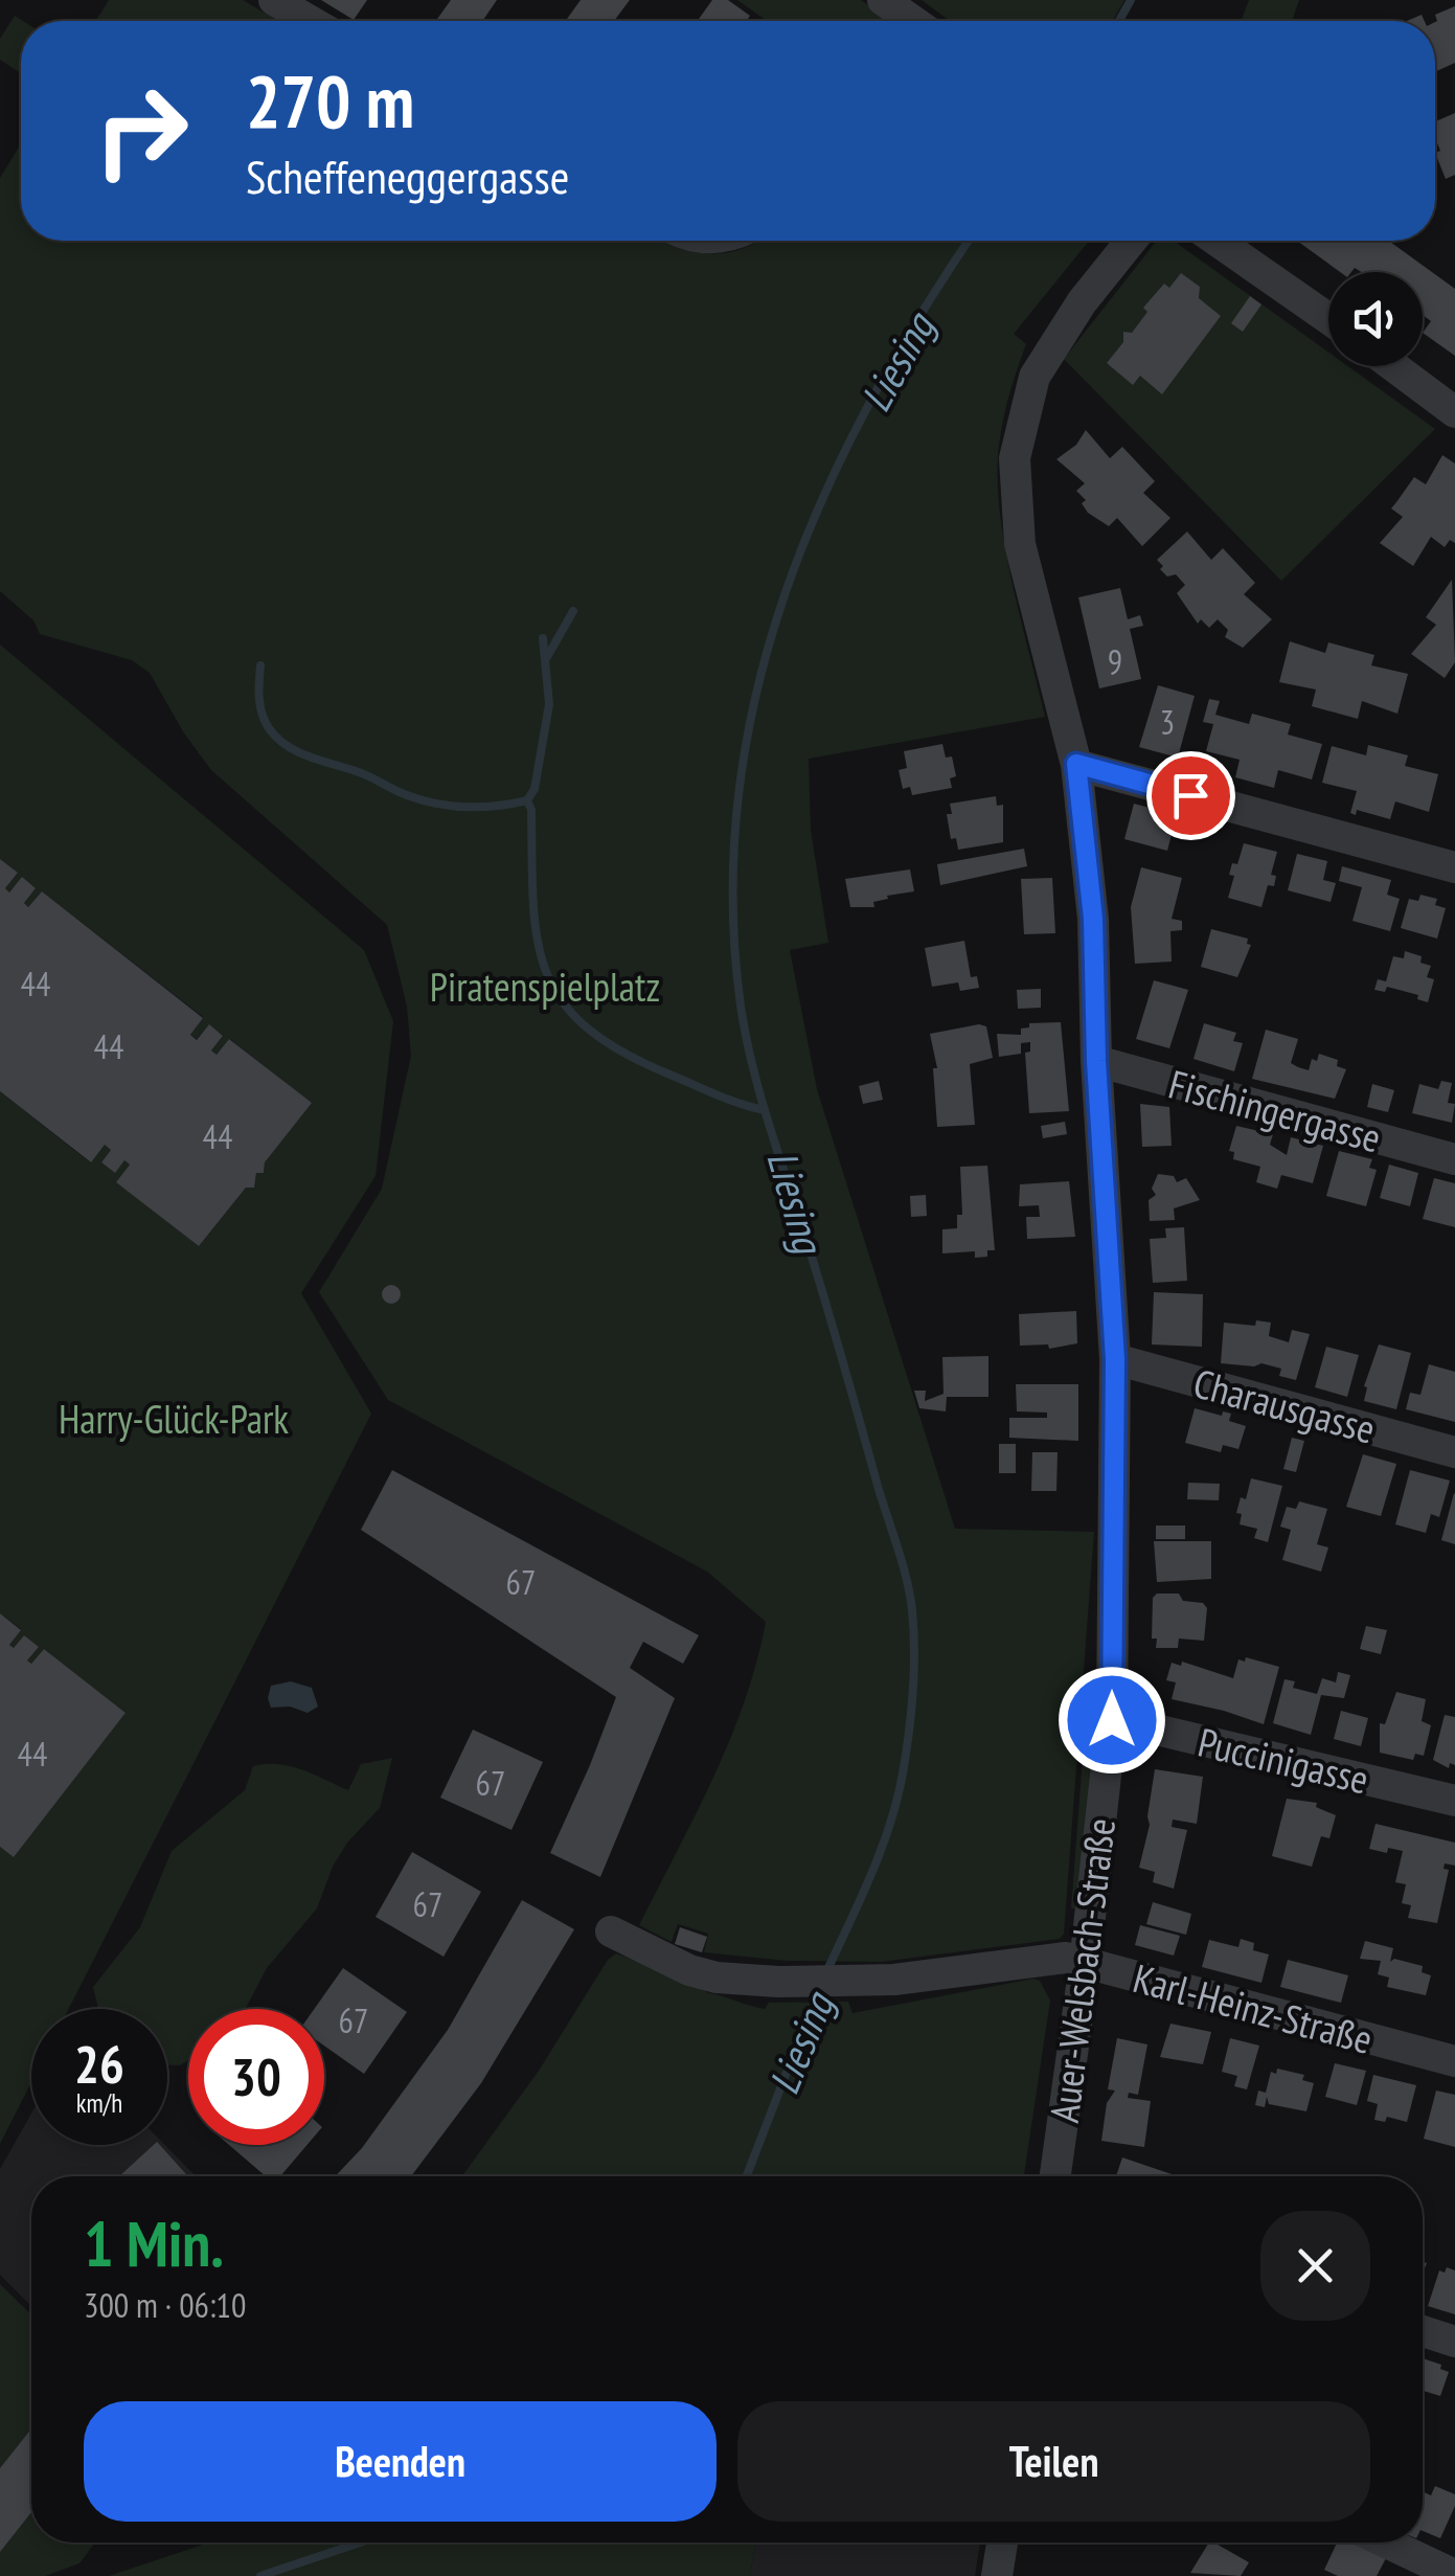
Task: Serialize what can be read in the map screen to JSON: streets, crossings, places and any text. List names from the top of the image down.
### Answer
{
  "streets": {
    "street": [
      "Fischingergasse",
      "Charausgasse",
      "Puccinigasse",
      "Auer-Welsbach-Straße",
      "Karl-Heinz-Straße"
    ]
  },
  "crossings": [
    ["Fischingergasse", "Auer-Welsbach-Straße"],
    ["Charausgasse", "Auer-Welsbach-Straße"],
    ["Puccinigasse", "Auer-Welsbach-Straße"],
    ["Auer-Welsbach-Straße", "Karl-Heinz-Straße"]
  ],
  "water": ["Liesing"],
  "parks": ["Piratenspielplatz", "Harry-Glück-Park"],
  "house_numbers": [
    "9",
    "3",
    "44",
    "44",
    "44",
    "67",
    "44",
    "67",
    "67",
    "67"
  ],
  "page": {
    "turn": ["270 m", "Scheffeneggergasse"],
    "speed": "26 km/h",
    "limit": "30",
    "heading": ["1 Min.", "300 m · 06:10"],
    "buttons": ["Beenden", "Teilen"]
  }
}
